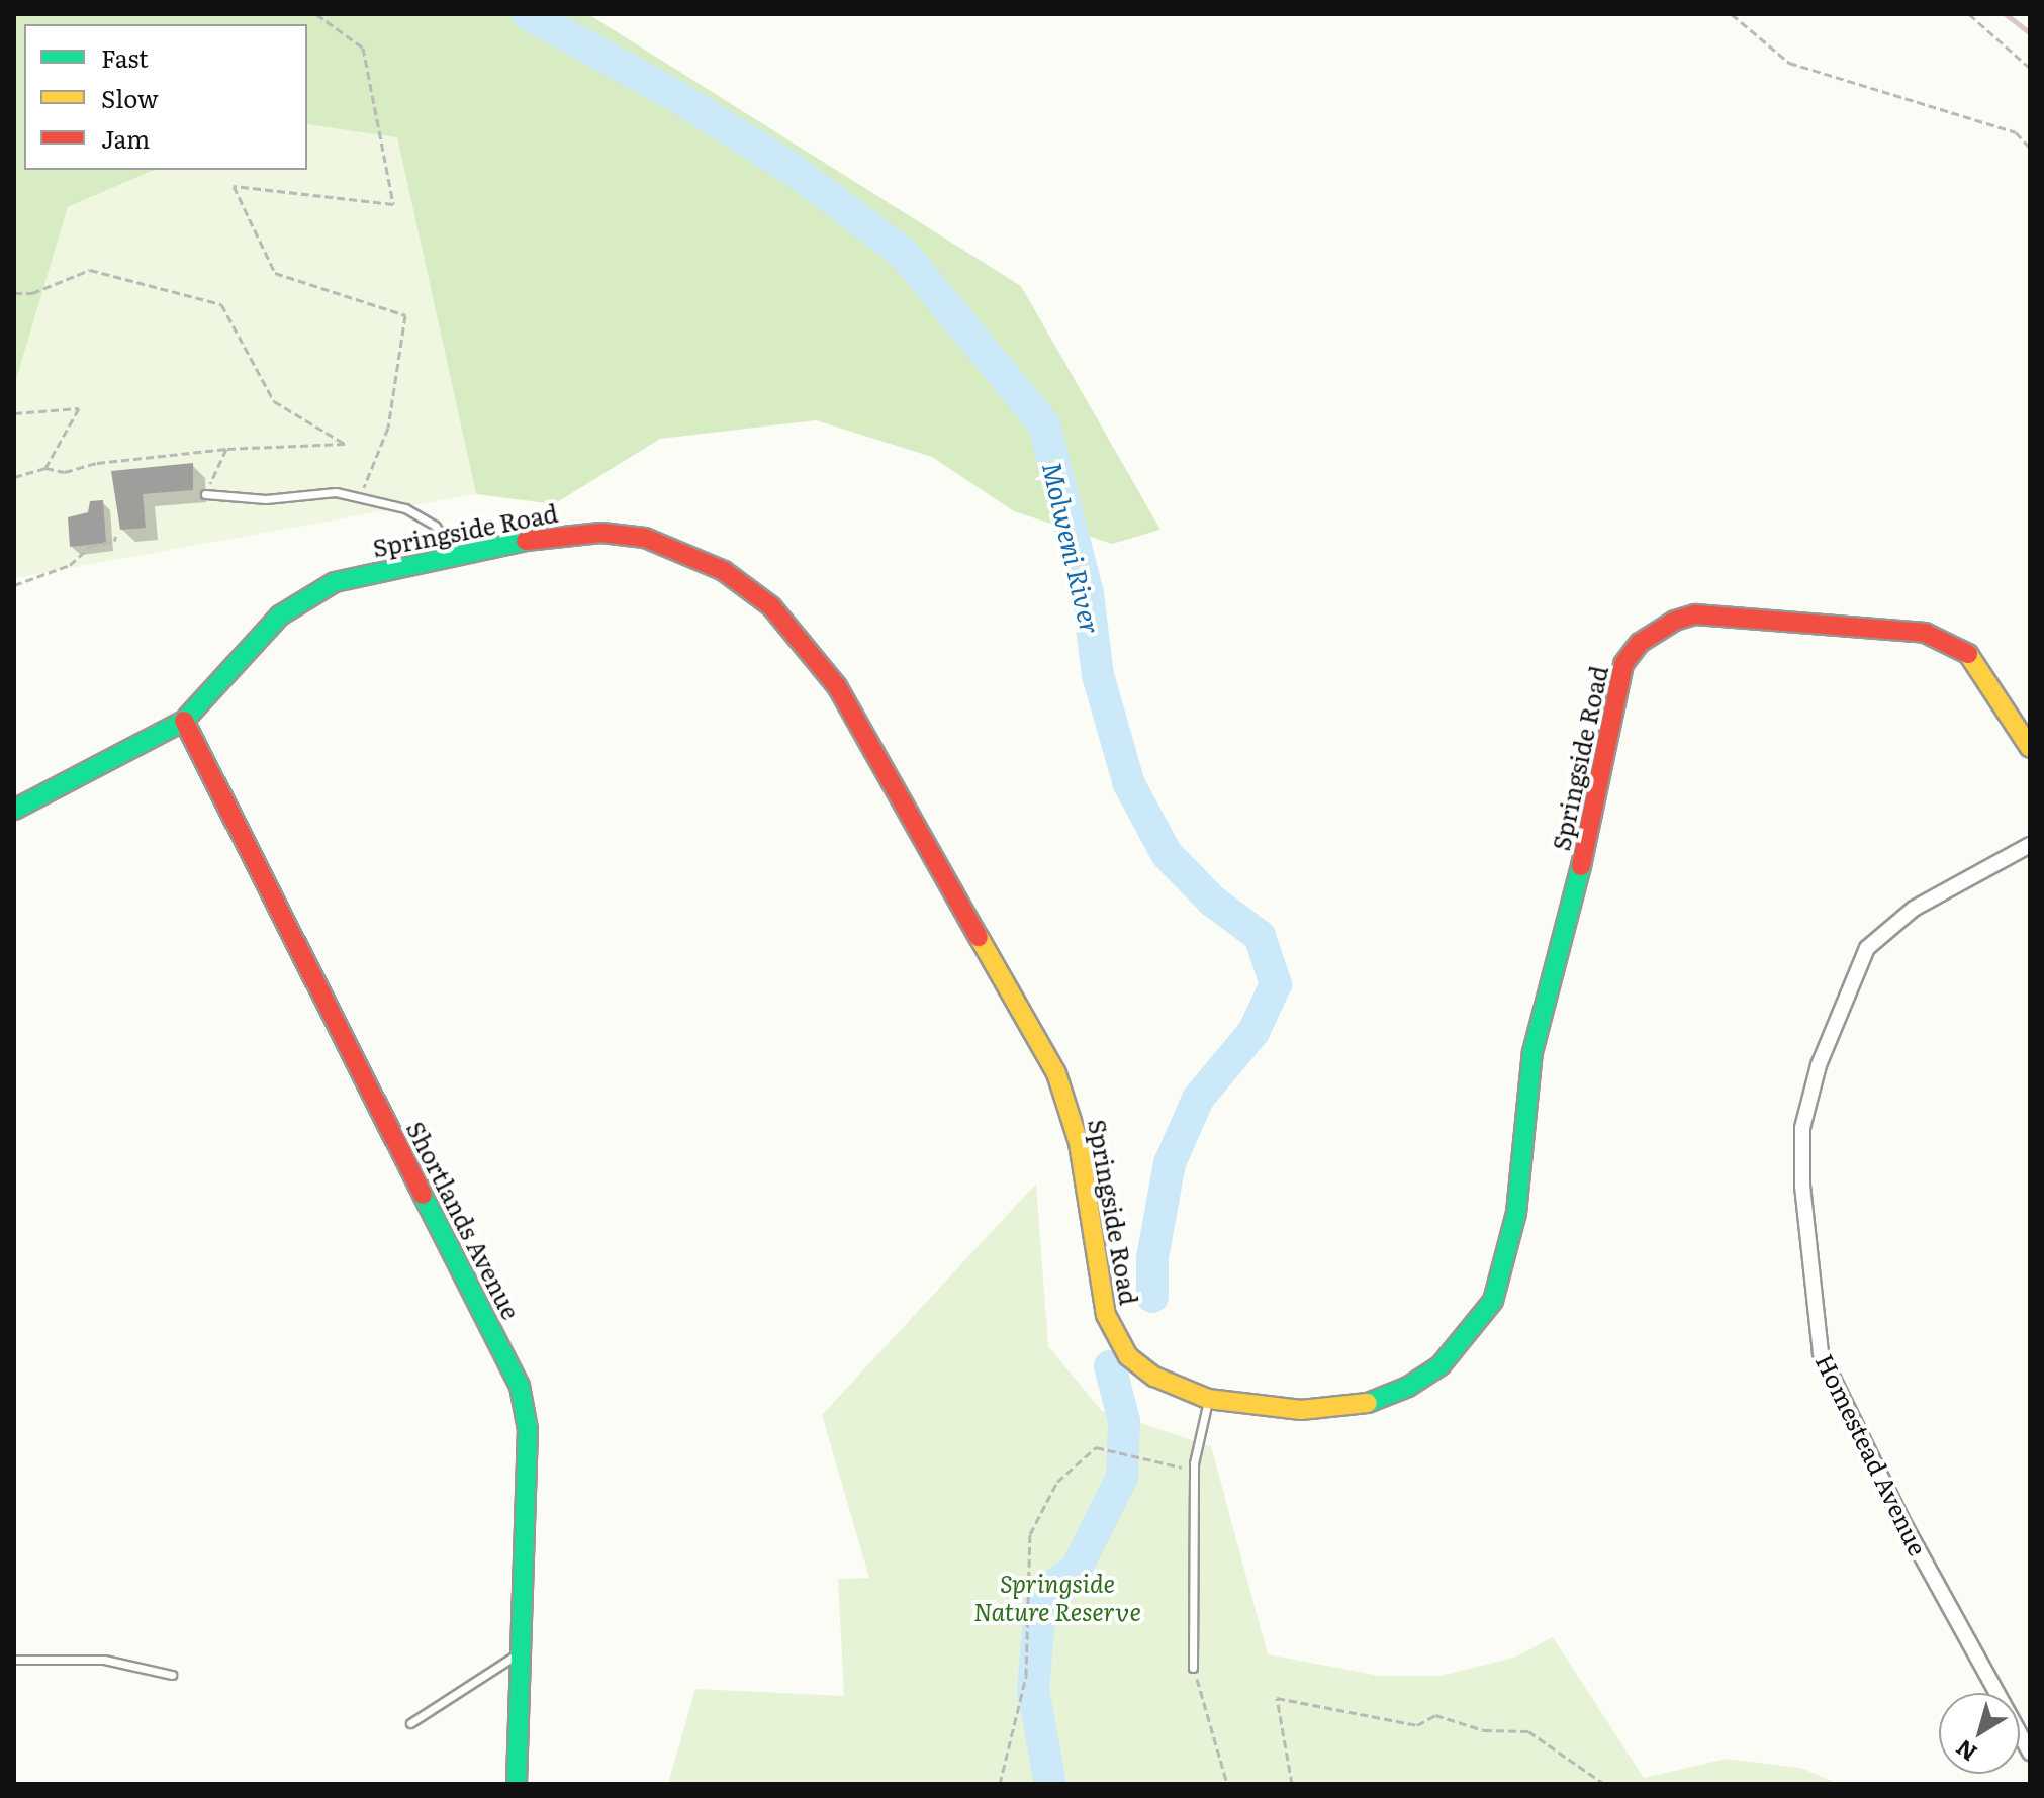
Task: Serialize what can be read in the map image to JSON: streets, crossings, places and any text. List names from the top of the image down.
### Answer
{
  "streets": {
    "street": ["Springside Road", "Shortlands Avenue", "Homestead Avenue"]
  },
  "crossings": [
    ["Springside Road", "Shortlands Avenue"]
  ],
  "water": ["Molweni River"],
  "parks": ["Springside Nature Reserve"],
  "legend": ["Fast", "Slow", "Jam"],
  "north": "bottom left"
}
